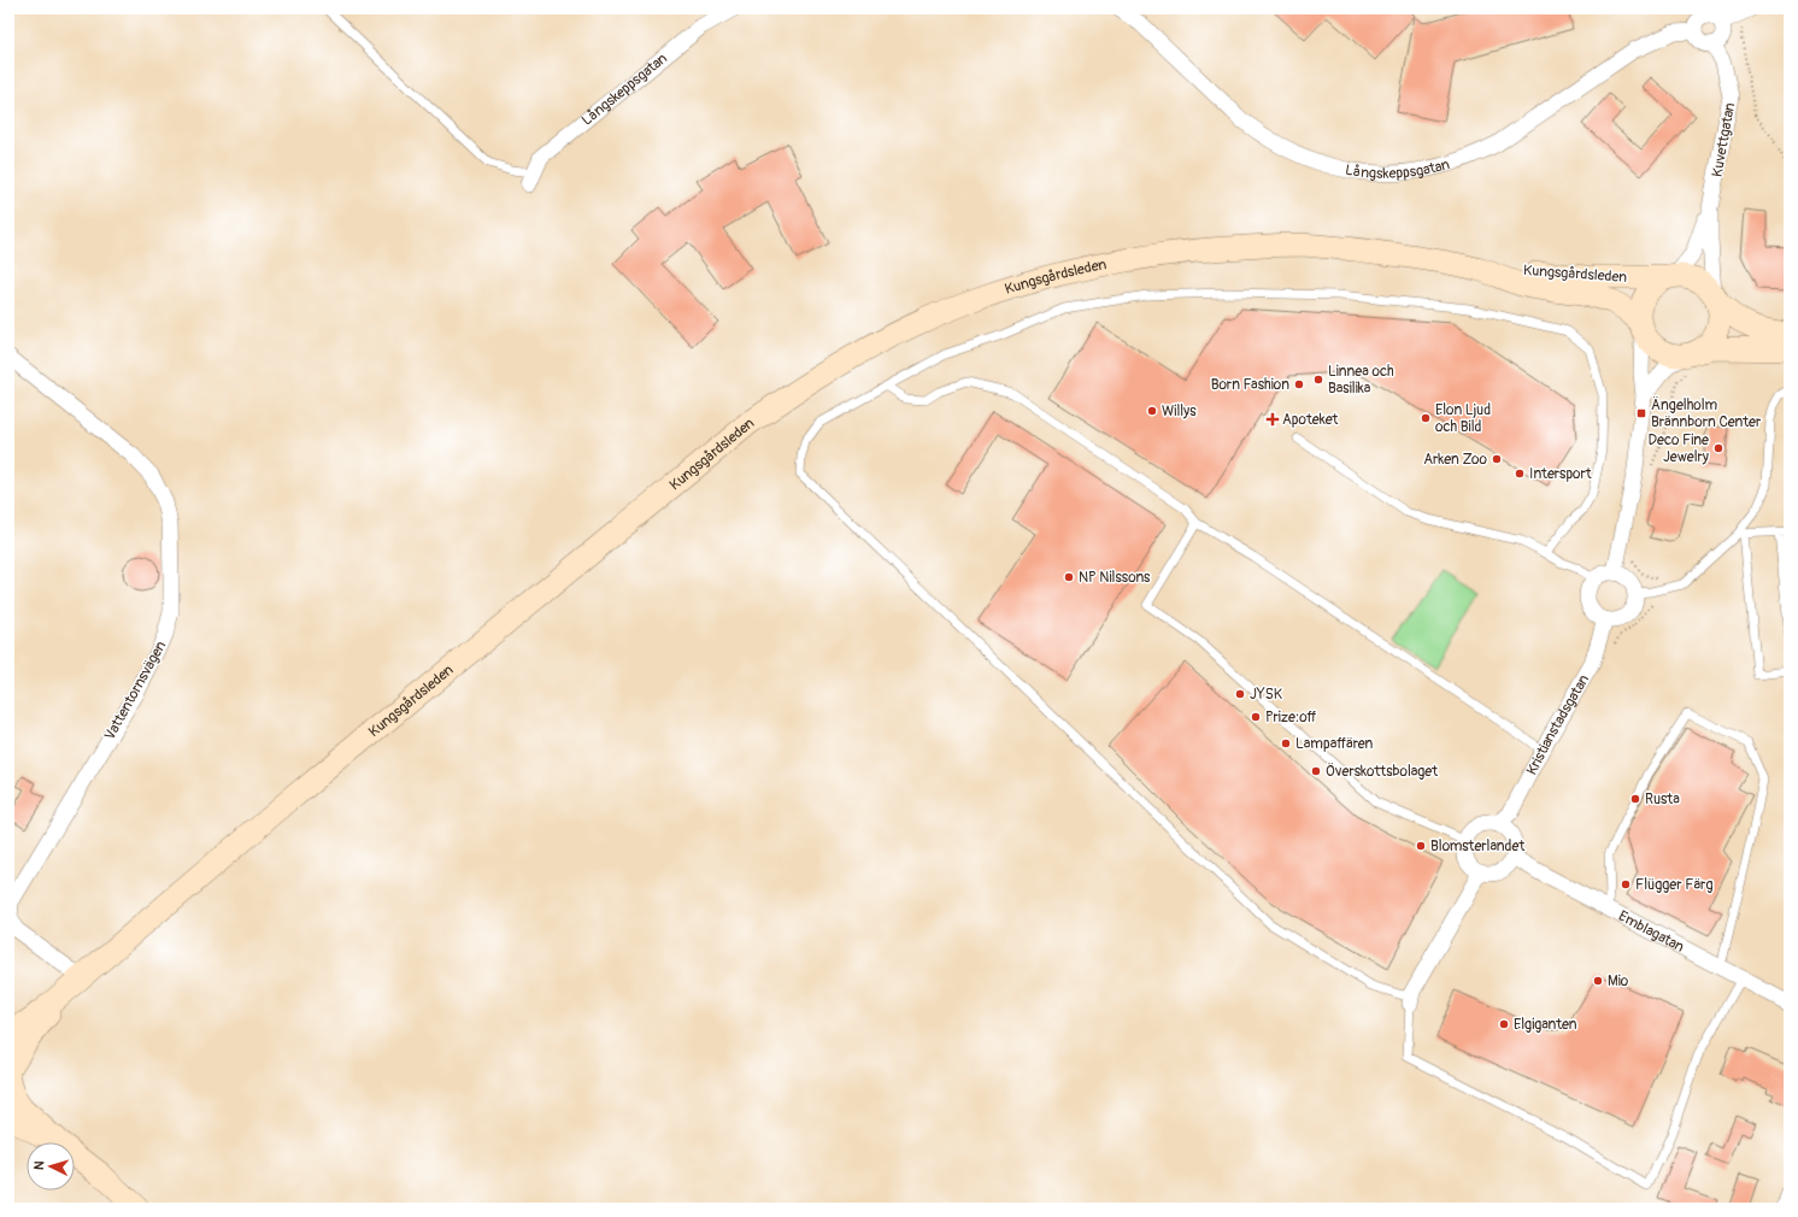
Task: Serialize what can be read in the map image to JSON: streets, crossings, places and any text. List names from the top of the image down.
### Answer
{
  "streets": {
    "main road": ["Kungsgårdsleden"],
    "street": [
      "Långskeppsgatan",
      "Kuvettgatan",
      "Vattentornsvägen",
      "Kristianstadsgatan",
      "Emblagatan"
    ]
  },
  "crossings": [
    ["Långskeppsgatan", "Kuvettgatan"],
    ["Kuvettgatan", "Kungsgårdsleden"],
    ["Kungsgårdsleden", "Vattentornsvägen"],
    ["Kristianstadsgatan", "Emblagatan"]
  ],
  "places": {
    "other": [
      "Linnea och Basilika",
      "Born Fashion",
      "Willys",
      "Elon Ljud och Bild",
      "Deco Fine Jewelry",
      "Arken Zoo",
      "Intersport",
      "NP Nilssons",
      "JYSK",
      "Prize:off",
      "Lampaffären",
      "Överskottsbolaget",
      "Rusta",
      "Blomsterlandet",
      "Flügger Färg",
      "Mio",
      "Elgiganten"
    ],
    "transit": ["Ängelholm Brännborn Center"],
    "health": ["Apoteket"]
  },
  "north": "left"
}
